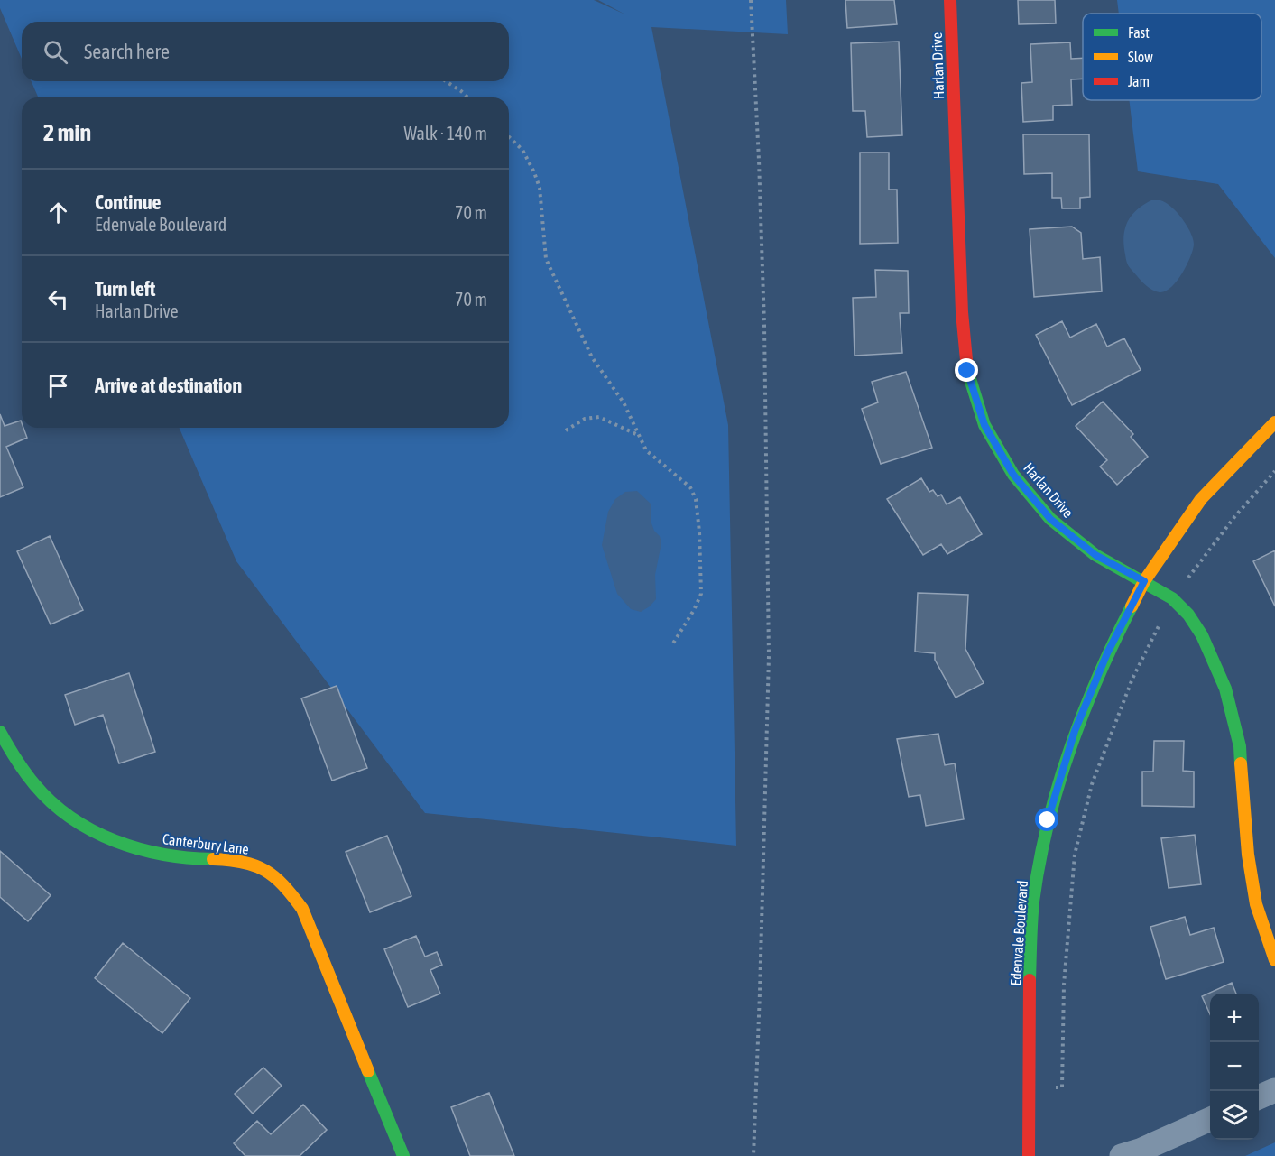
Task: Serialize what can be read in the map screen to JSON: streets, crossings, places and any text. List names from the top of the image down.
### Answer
{
  "streets": {
    "street": ["Harlan Drive", "Canterbury Lane", "Edenvale Boulevard"]
  },
  "crossings": [
    ["Harlan Drive", "Edenvale Boulevard"]
  ],
  "legend": ["Fast", "Slow", "Jam"],
  "page": {
    "search": "Search here",
    "heading": ["2 min", "Walk · 140 m"],
    "list": [
      ["Continue", "Edenvale Boulevard", "70 m"],
      ["Turn left", "Harlan Drive", "70 m"],
      "Arrive at destination"
    ],
    "map_buttons": ["+", "−"]
  }
}
